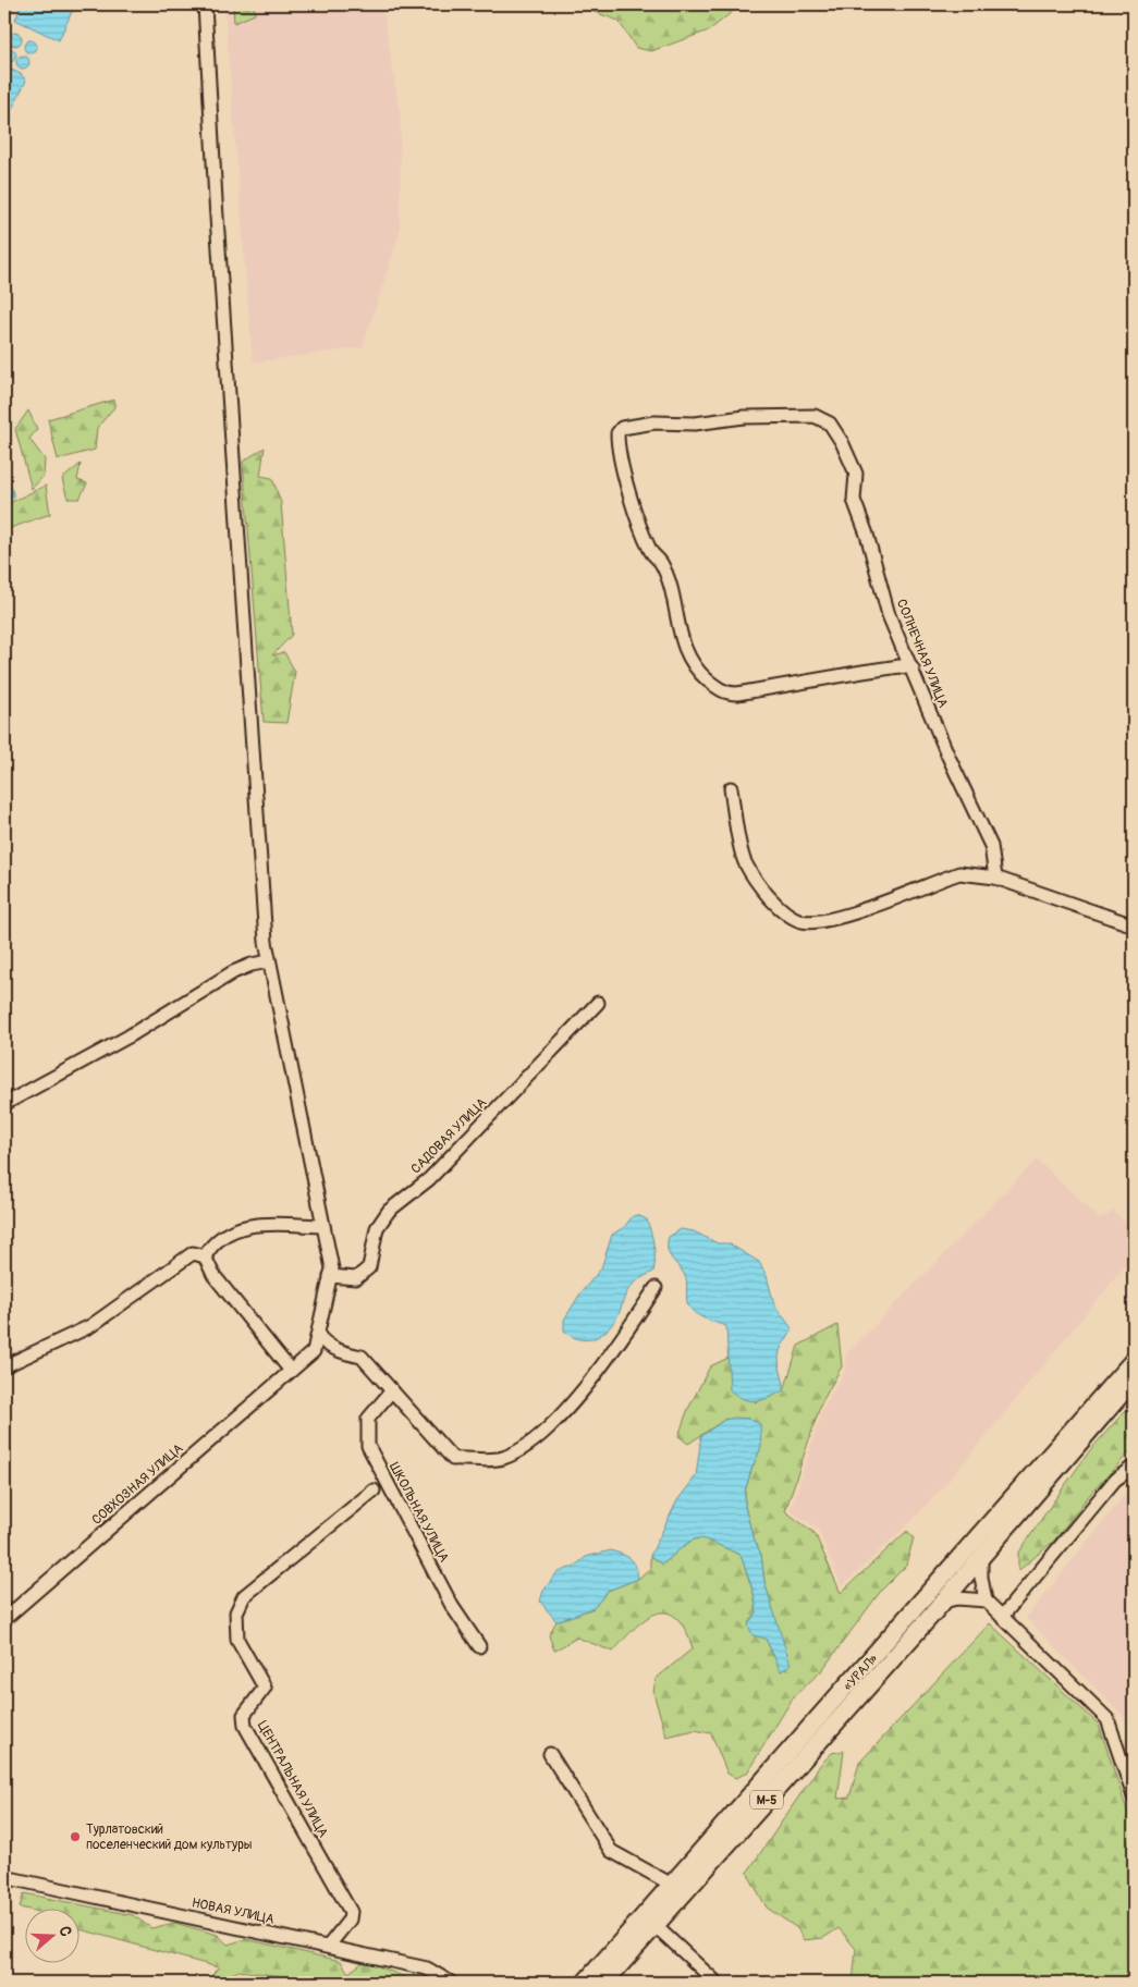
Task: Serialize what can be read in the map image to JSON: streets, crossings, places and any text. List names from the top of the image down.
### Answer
{
  "streets": {
    "highway": ["«УРАЛ»", "М-5"],
    "street": [
      "СОЛНЕЧНАЯ УЛИЦА",
      "САДОВАЯ УЛИЦА",
      "СОВХОЗНАЯ УЛИЦА",
      "ШКОЛЬНАЯ УЛИЦА",
      "ЦЕНТРАЛЬНАЯ УЛИЦА",
      "НОВАЯ УЛИЦА"
    ]
  },
  "crossings": [
    ["САДОВАЯ УЛИЦА", "СОВХОЗНАЯ УЛИЦА"],
    ["ЦЕНТРАЛЬНАЯ УЛИЦА", "НОВАЯ УЛИЦА"]
  ],
  "places": ["Турлатовский поселенческий дом культуры"],
  "north": "right"
}
